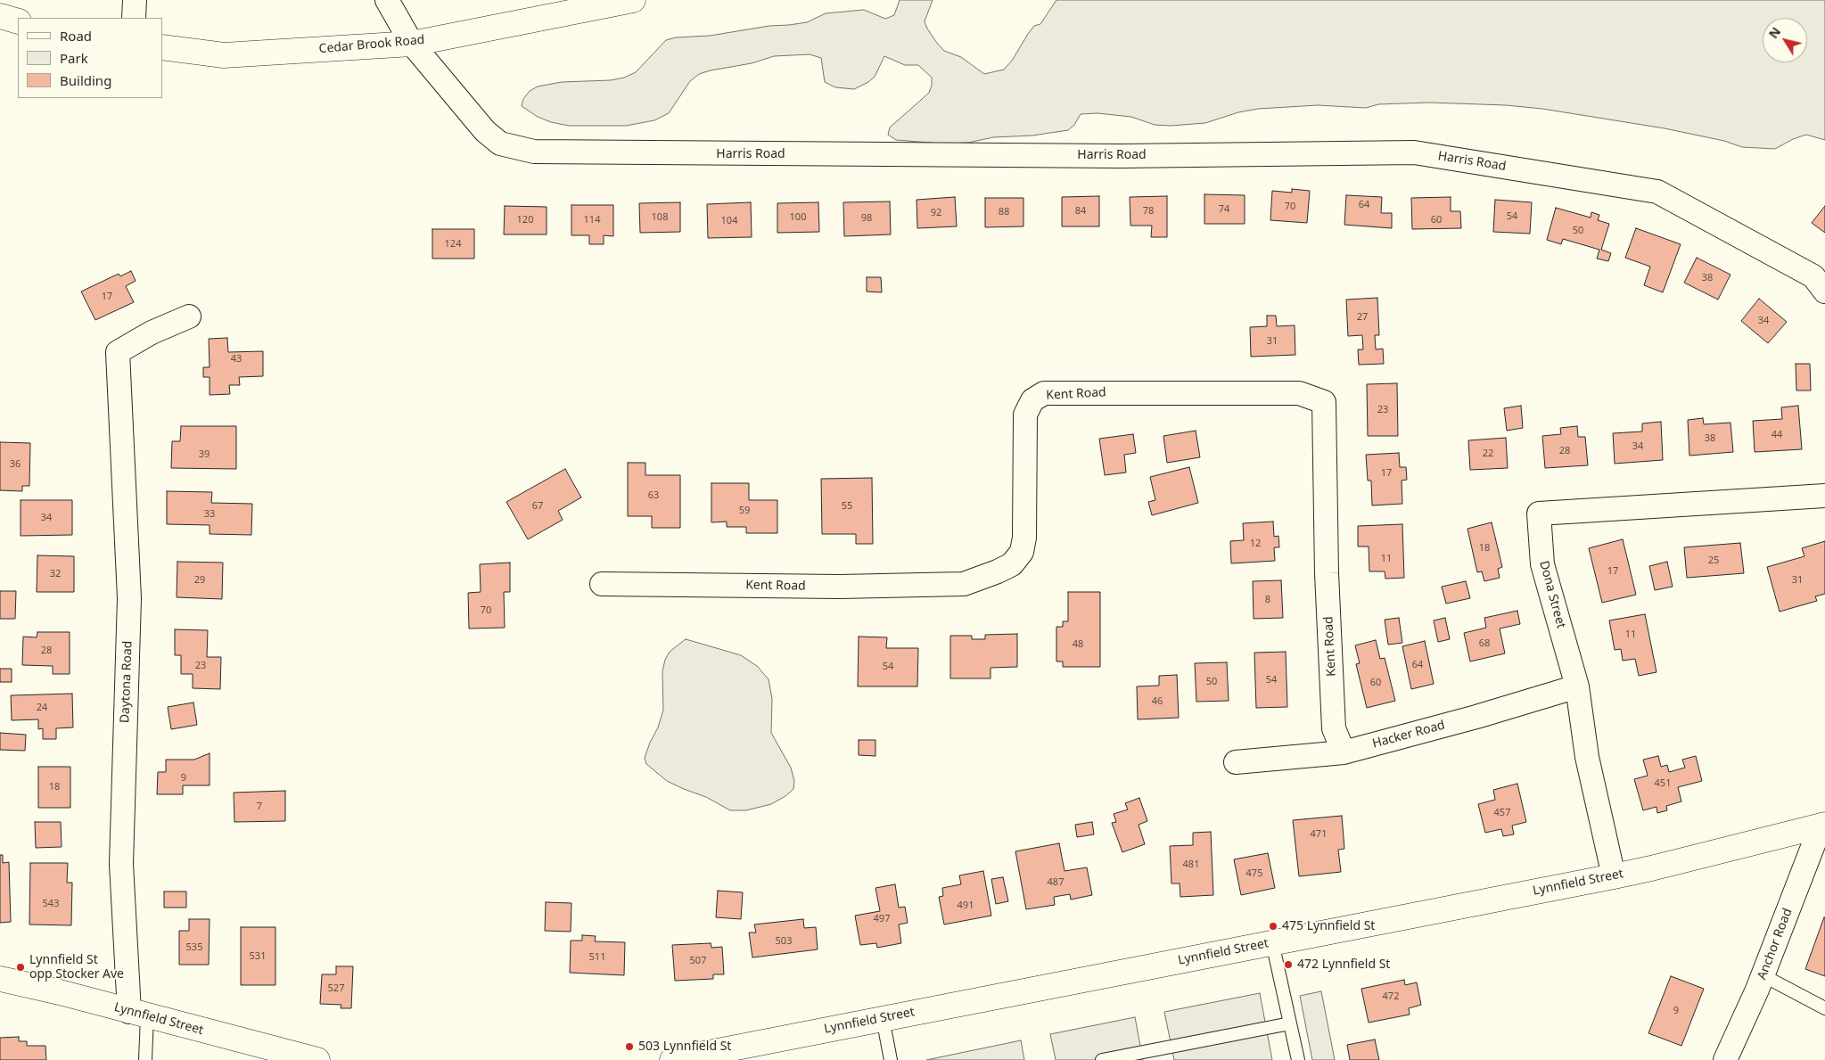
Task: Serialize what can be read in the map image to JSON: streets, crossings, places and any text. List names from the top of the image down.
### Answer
{
  "streets": {
    "main road": ["Cedar Brook Road", "Lynnfield Street"],
    "street": [
      "Harris Road",
      "Kent Road",
      "Dona Street",
      "Daytona Road",
      "Hacker Road",
      "Anchor Road"
    ]
  },
  "crossings": [
    ["Cedar Brook Road", "Harris Road"],
    ["Kent Road", "Hacker Road"],
    ["Dona Street", "Hacker Road"],
    ["Dona Street", "Lynnfield Street"],
    ["Daytona Road", "Lynnfield Street"],
    ["Lynnfield Street", "Anchor Road"]
  ],
  "places": [
    "475 Lynnfield St",
    "472 Lynnfield St",
    "Lynnfield St opp Stocker Ave",
    "503 Lynnfield St"
  ],
  "house_numbers": [
    "64",
    "70",
    "74",
    "84",
    "78",
    "88",
    "92",
    "54",
    "108",
    "100",
    "98",
    "120",
    "114",
    "60",
    "104",
    "50",
    "124",
    "38",
    "17",
    "27",
    "34",
    "31",
    "43",
    "23",
    "44",
    "38",
    "34",
    "28",
    "22",
    "39",
    "36",
    "17",
    "63",
    "67",
    "55",
    "59",
    "33",
    "34",
    "12",
    "18",
    "11",
    "25",
    "17",
    "32",
    "29",
    "31",
    "8",
    "70",
    "11",
    "68",
    "48",
    "28",
    "64",
    "23",
    "54",
    "54",
    "50",
    "60",
    "46",
    "24",
    "9",
    "451",
    "18",
    "7",
    "457",
    "471",
    "481",
    "475",
    "487",
    "543",
    "491",
    "497",
    "503",
    "535",
    "531",
    "511",
    "507",
    "527",
    "472",
    "9"
  ],
  "legend": ["Road", "Park", "Building"],
  "north": "top left"
}
